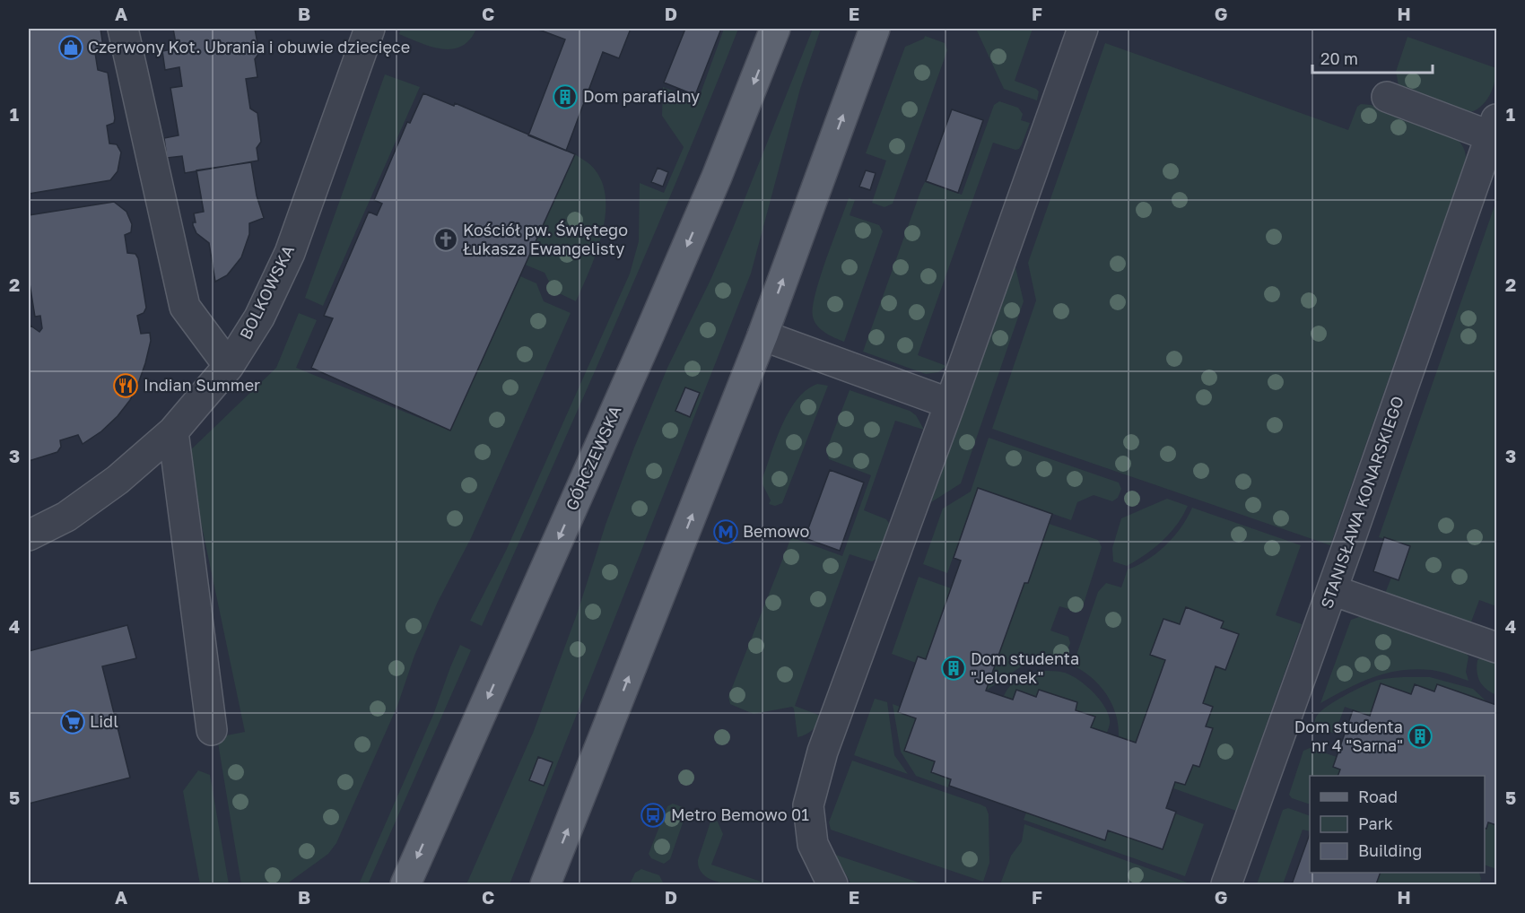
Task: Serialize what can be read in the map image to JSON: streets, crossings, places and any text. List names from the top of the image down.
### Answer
{
  "streets": {
    "main road": ["GÓRCZEWSKA"],
    "street": ["BOLKOWSKA", "STANISŁAWA KONARSKIEGO"]
  },
  "places": {
    "shop": ["Czerwony Kot. Ubrania i obuwie dziecięce"],
    "building": ["Dom parafialny", "Dom studenta \"Jelonek\"", "Dom studenta nr 4 \"Sarna\""],
    "church": ["Kościół pw. Świętego Łukasza Ewangelisty"],
    "restaurant": ["Indian Summer"],
    "metro station": ["Bemowo"],
    "supermarket": ["Lidl"],
    "bus stop": ["Metro Bemowo 01"]
  },
  "legend": ["Road", "Park", "Building"],
  "scale_bar": "20 m",
  "grid": {
    "columns": [
      "A",
      "B",
      "C",
      "D",
      "E",
      "F",
      "G",
      "H"
    ],
    "rows": [
      "1",
      "2",
      "3",
      "4",
      "5"
    ]
  }
}
